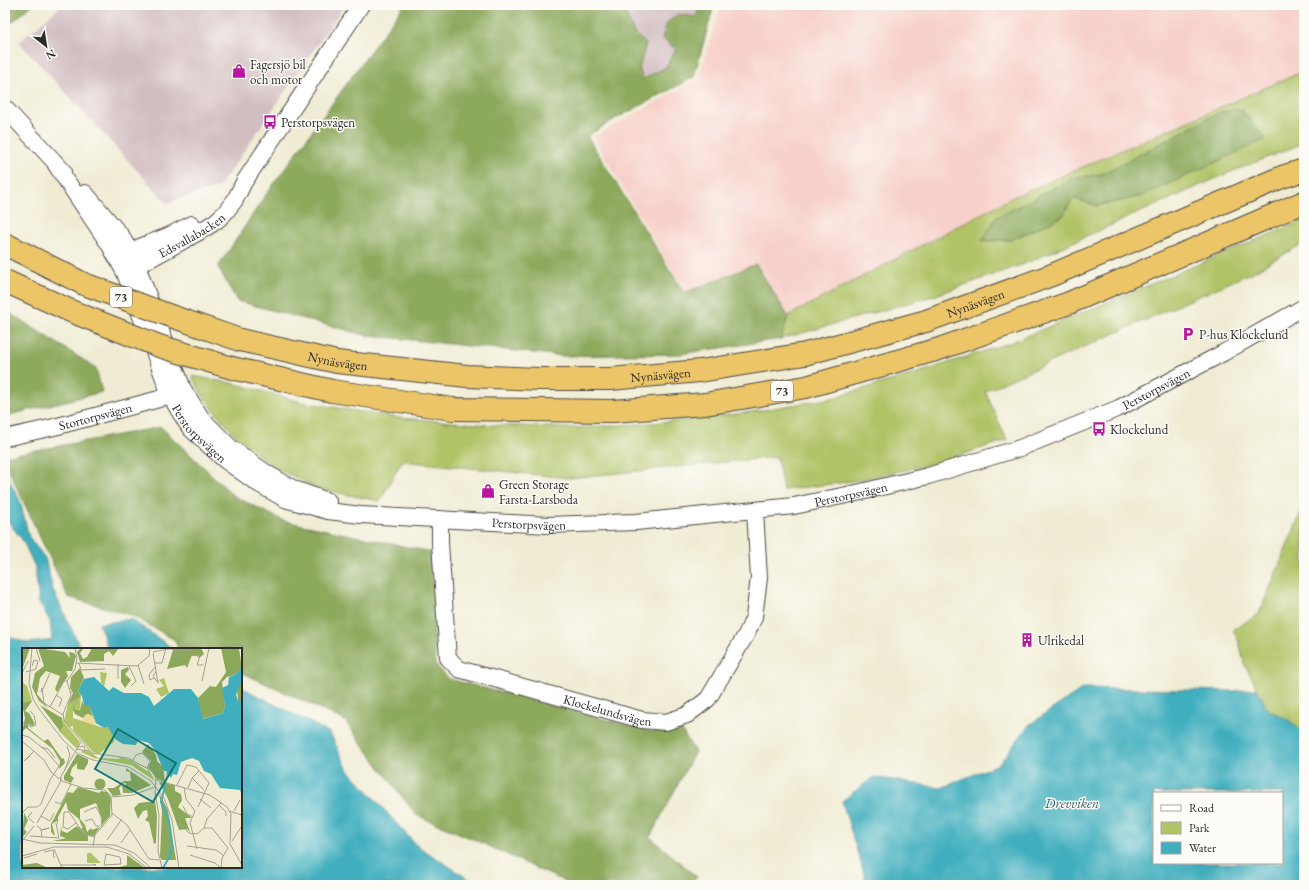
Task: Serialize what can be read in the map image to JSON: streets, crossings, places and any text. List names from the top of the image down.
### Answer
{
  "streets": {
    "highway": ["73", "Nynäsvägen"],
    "street": [
      "Edsvallabacken",
      "Perstorpsvägen",
      "Stortorpsvägen",
      "Klockelundsvägen"
    ]
  },
  "crossings": [
    ["Edsvallabacken", "Perstorpsvägen"],
    ["Perstorpsvägen", "Stortorpsvägen"],
    ["Perstorpsvägen", "Klockelundsvägen"]
  ],
  "water": ["Drevviken"],
  "places": {
    "shop": ["Fagersjö bil och motor", "Green Storage Farsta-Larsboda"],
    "bus stop": ["Perstorpsvägen", "Klockelund"],
    "parking": ["P-hus Klockelund"],
    "building": ["Ulrikedal"]
  },
  "legend": ["Road", "Park", "Water"],
  "north": "bottom right"
}
